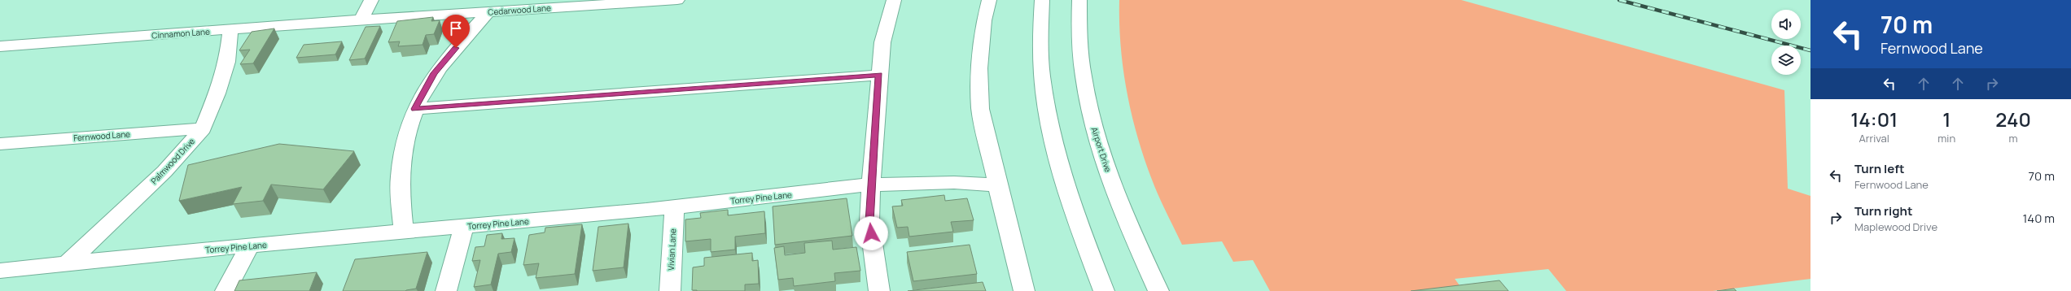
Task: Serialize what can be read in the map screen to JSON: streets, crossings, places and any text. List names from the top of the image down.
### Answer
{
  "streets": {
    "street": [
      "Cedarwood Lane",
      "Cinnamon Lane",
      "Fernwood Lane",
      "Airport Drive",
      "Palmwood Drive",
      "Torrey Pine Lane",
      "Vivian Lane"
    ]
  },
  "crossings": [
    ["Cedarwood Lane", "Cinnamon Lane"],
    ["Cinnamon Lane", "Palmwood Drive"],
    ["Fernwood Lane", "Palmwood Drive"],
    ["Palmwood Drive", "Torrey Pine Lane"],
    ["Torrey Pine Lane", "Vivian Lane"]
  ],
  "page": {
    "turn": ["70 m", "Fernwood Lane"],
    "eta": [
      "14:01",
      "Arrival",
      "1",
      "min",
      "240",
      "m"
    ],
    "list": [
      {
        "name": "Turn left",
        "note": "Fernwood Lane",
        "value": "70 m"
      },
      {
        "name": "Turn right",
        "note": "Maplewood Drive",
        "value": "140 m"
      }
    ]
  }
}
